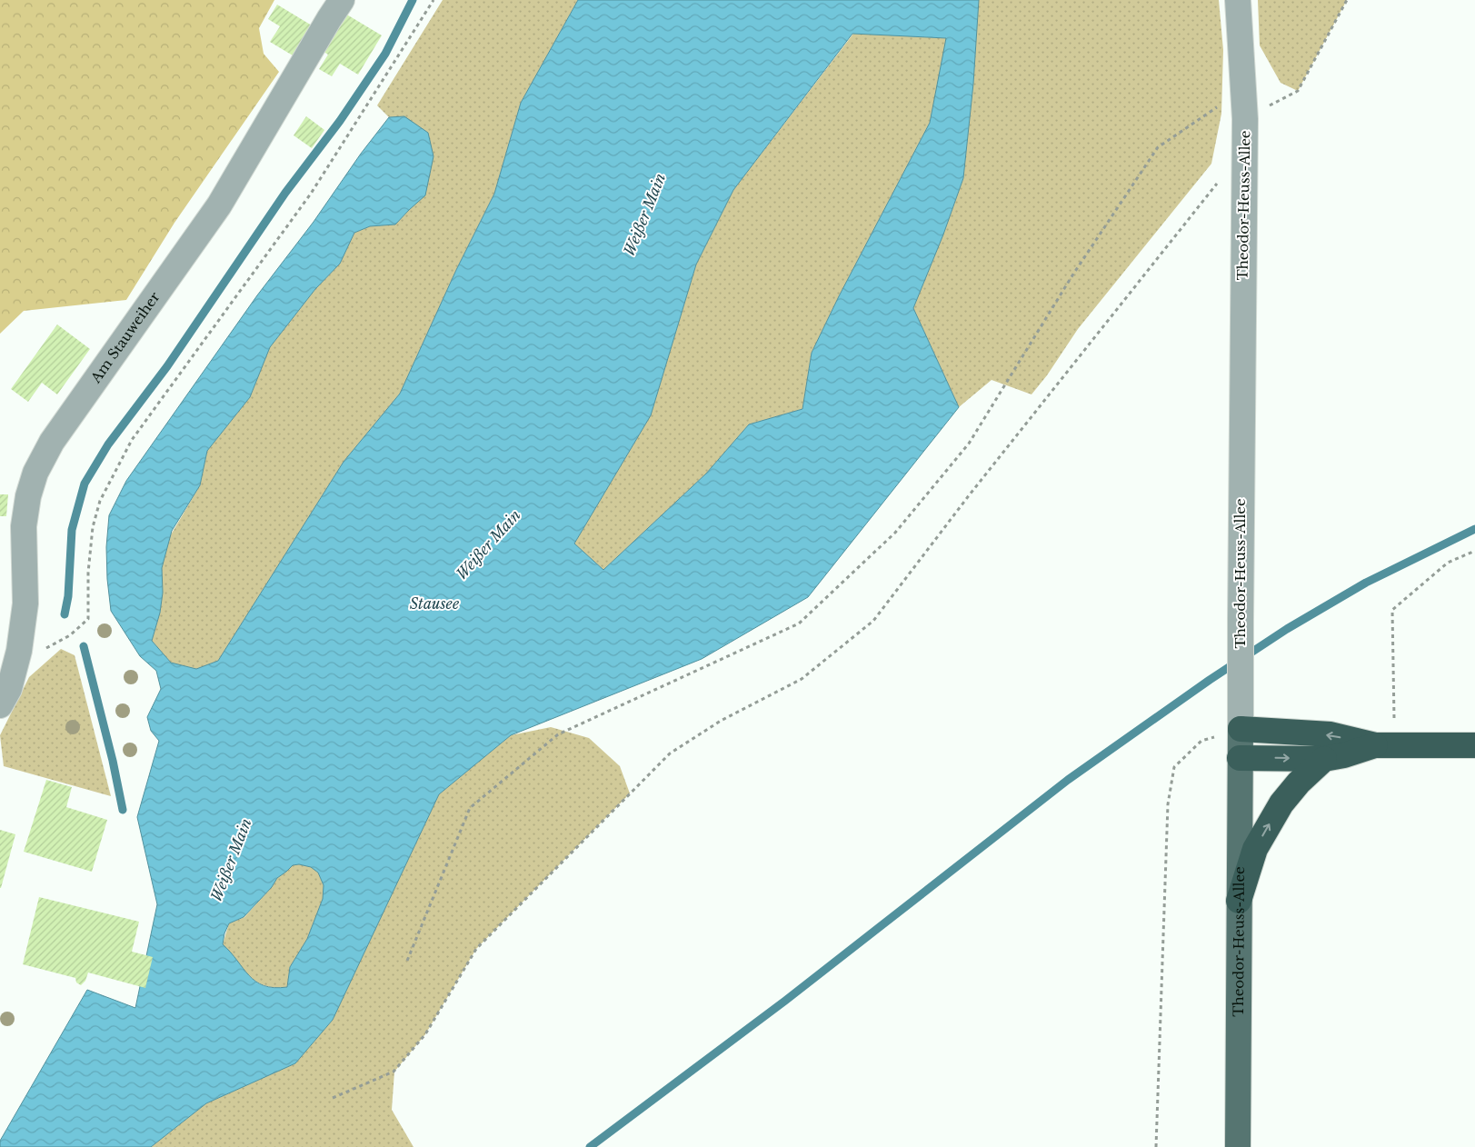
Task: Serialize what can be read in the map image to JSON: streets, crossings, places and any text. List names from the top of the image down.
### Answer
{
  "streets": {
    "main road": ["Theodor-Heuss-Allee"],
    "street": ["Am Stauweiher"]
  },
  "water": ["Weißer Main", "Stausee"]
}
